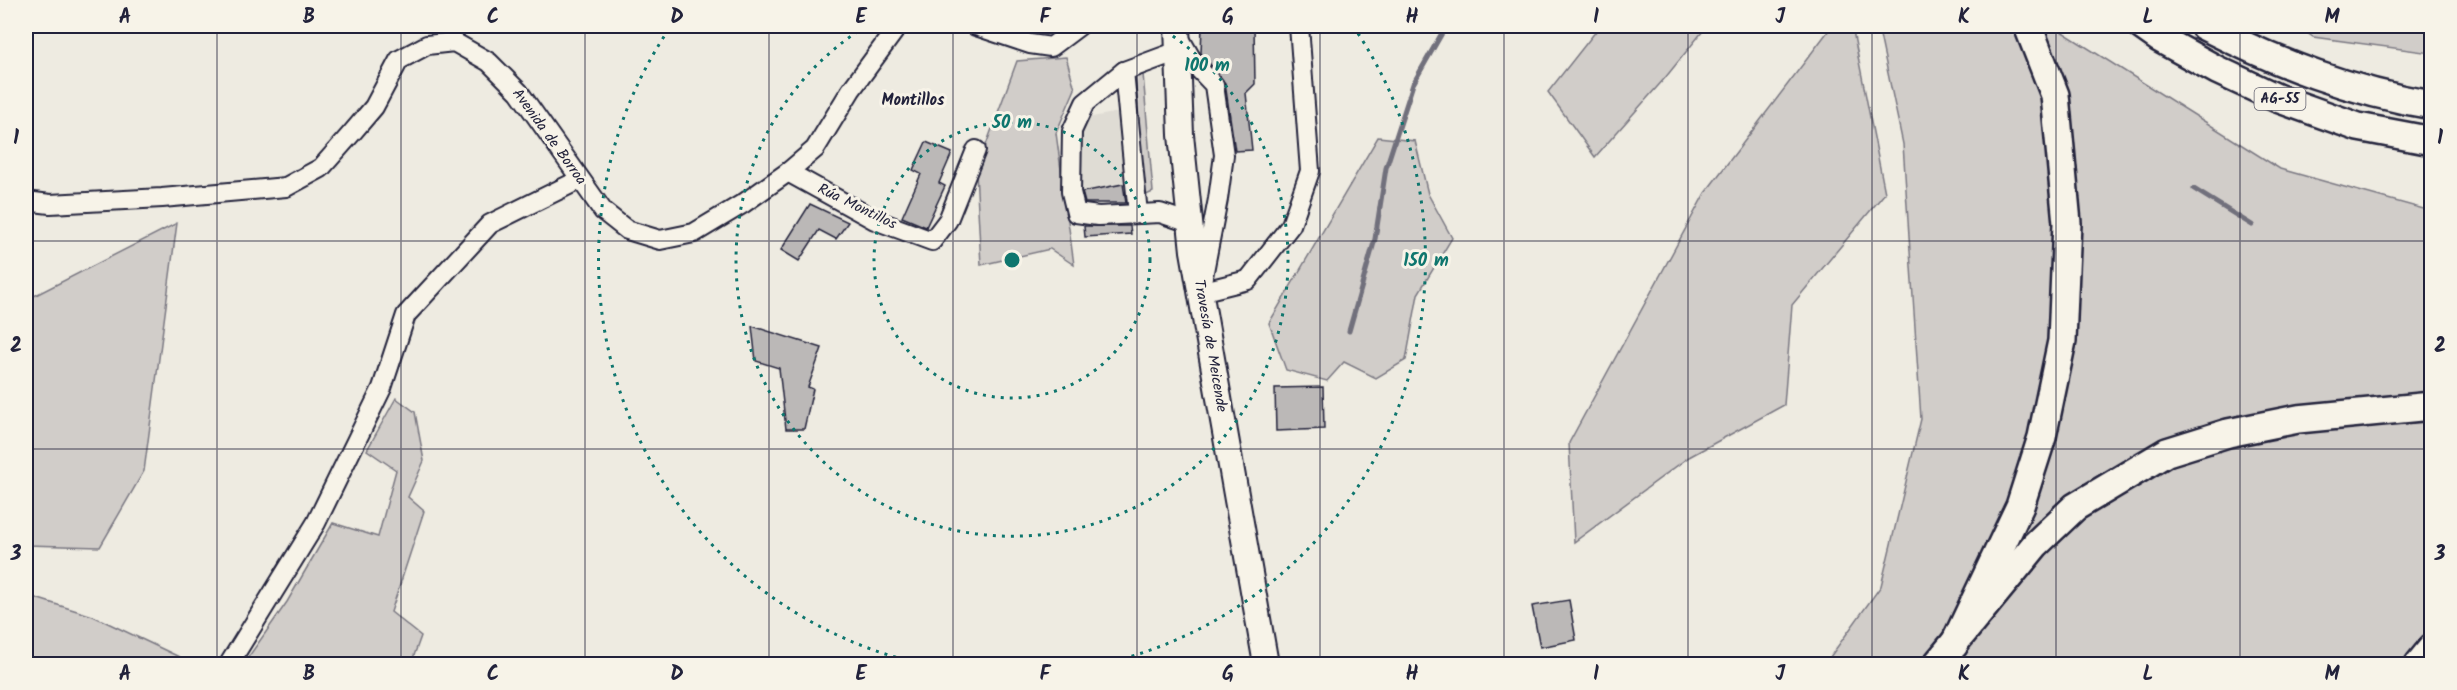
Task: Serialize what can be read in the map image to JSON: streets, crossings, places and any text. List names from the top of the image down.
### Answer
{
  "streets": {
    "highway": ["AG-55"],
    "main road": ["Travesía de Meicende"],
    "street": ["Avenida de Borroa", "Rúa Montillos"]
  },
  "crossings": [
    ["Avenida de Borroa", "Rúa Montillos"]
  ],
  "districts": ["Montillos"],
  "grid": {
    "columns": [
      "A",
      "B",
      "C",
      "D",
      "E",
      "F",
      "G",
      "H",
      "I",
      "J",
      "K",
      "L",
      "M"
    ],
    "rows": ["1", "2", "3"]
  },
  "rings": ["100 m", "50 m", "150 m"]
}
